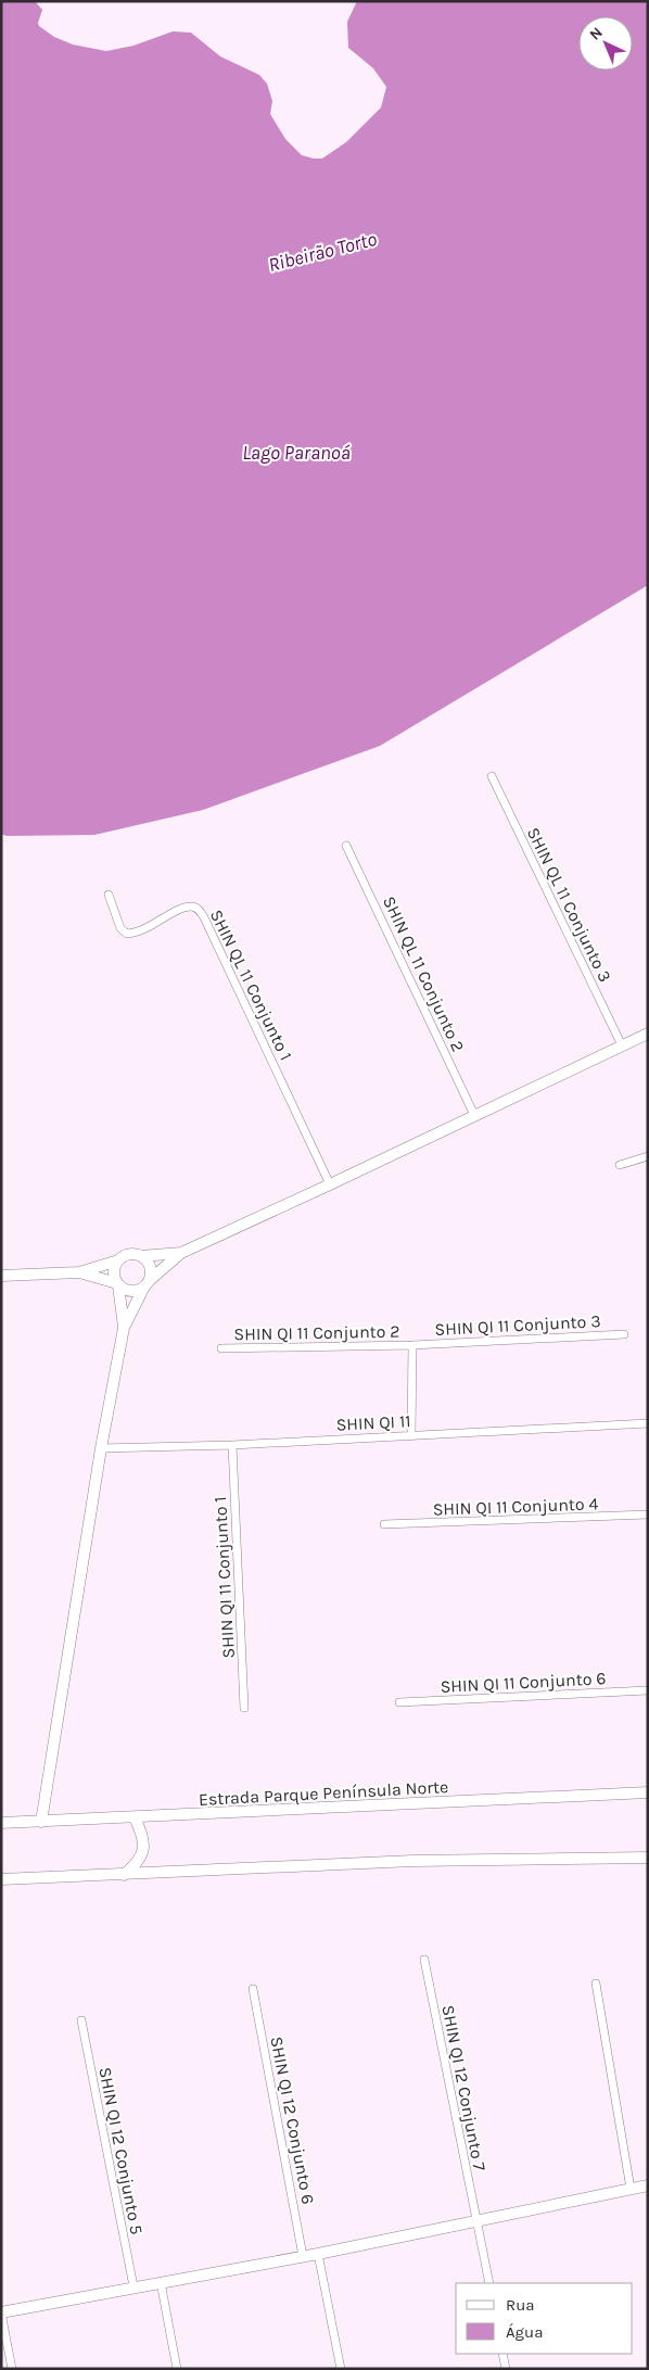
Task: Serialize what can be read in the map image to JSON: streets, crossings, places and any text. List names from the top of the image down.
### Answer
{
  "streets": {
    "street": [
      "SHIN QL 11 Conjunto 3",
      "SHIN QL 11 Conjunto 2",
      "SHIN QL 11 Conjunto 1",
      "SHIN QI 11 Conjunto 3",
      "SHIN QI 11 Conjunto 2",
      "SHIN QI 11",
      "SHIN QI 11 Conjunto 4",
      "SHIN QI 11 Conjunto 1",
      "SHIN QI 11 Conjunto 6",
      "Estrada Parque Península Norte",
      "SHIN QI 12 Conjunto 7",
      "SHIN QI 12 Conjunto 6",
      "SHIN QI 12 Conjunto 5"
    ]
  },
  "crossings": [
    ["SHIN QI 11 Conjunto 3", "SHIN QI 11 Conjunto 2"],
    ["SHIN QI 11", "SHIN QI 11 Conjunto 1"]
  ],
  "water": ["Ribeirão Torto", "Lago Paranoá"],
  "legend": ["Rua", "Água"],
  "north": "top left"
}
